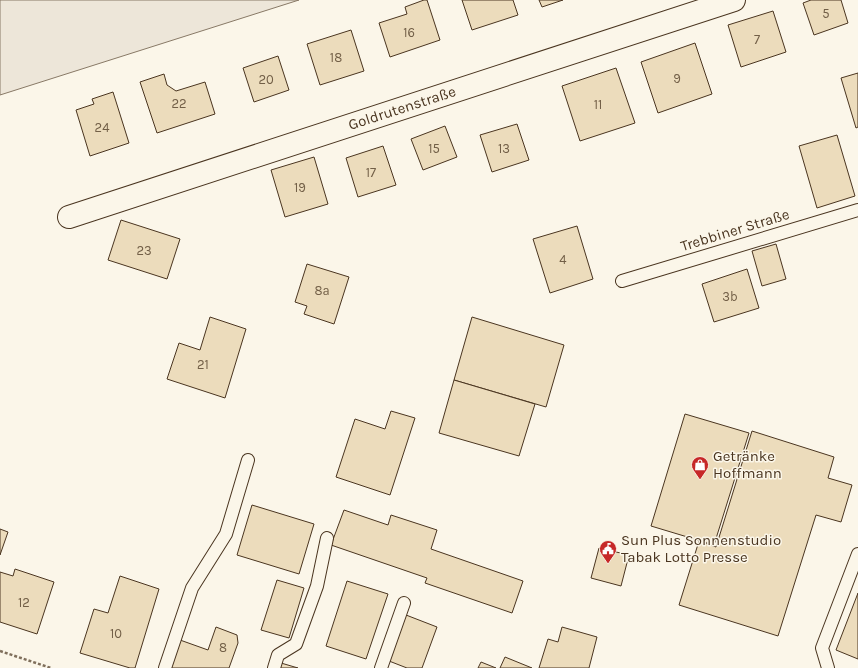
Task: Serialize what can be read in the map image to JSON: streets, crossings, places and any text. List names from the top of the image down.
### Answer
{
  "streets": {
    "street": ["Goldrutenstraße"],
    "lane": ["Trebbiner Straße"]
  },
  "places": {
    "shop": ["Getränke Hoffmann"],
    "public building": ["Sun Plus Sonnenstudio Tabak Lotto Presse"]
  },
  "house_numbers": [
    "5",
    "16",
    "7",
    "18",
    "9",
    "20",
    "22",
    "11",
    "24",
    "15",
    "13",
    "17",
    "19",
    "23",
    "4",
    "8a",
    "3b",
    "21",
    "12",
    "10",
    "8"
  ]
}
